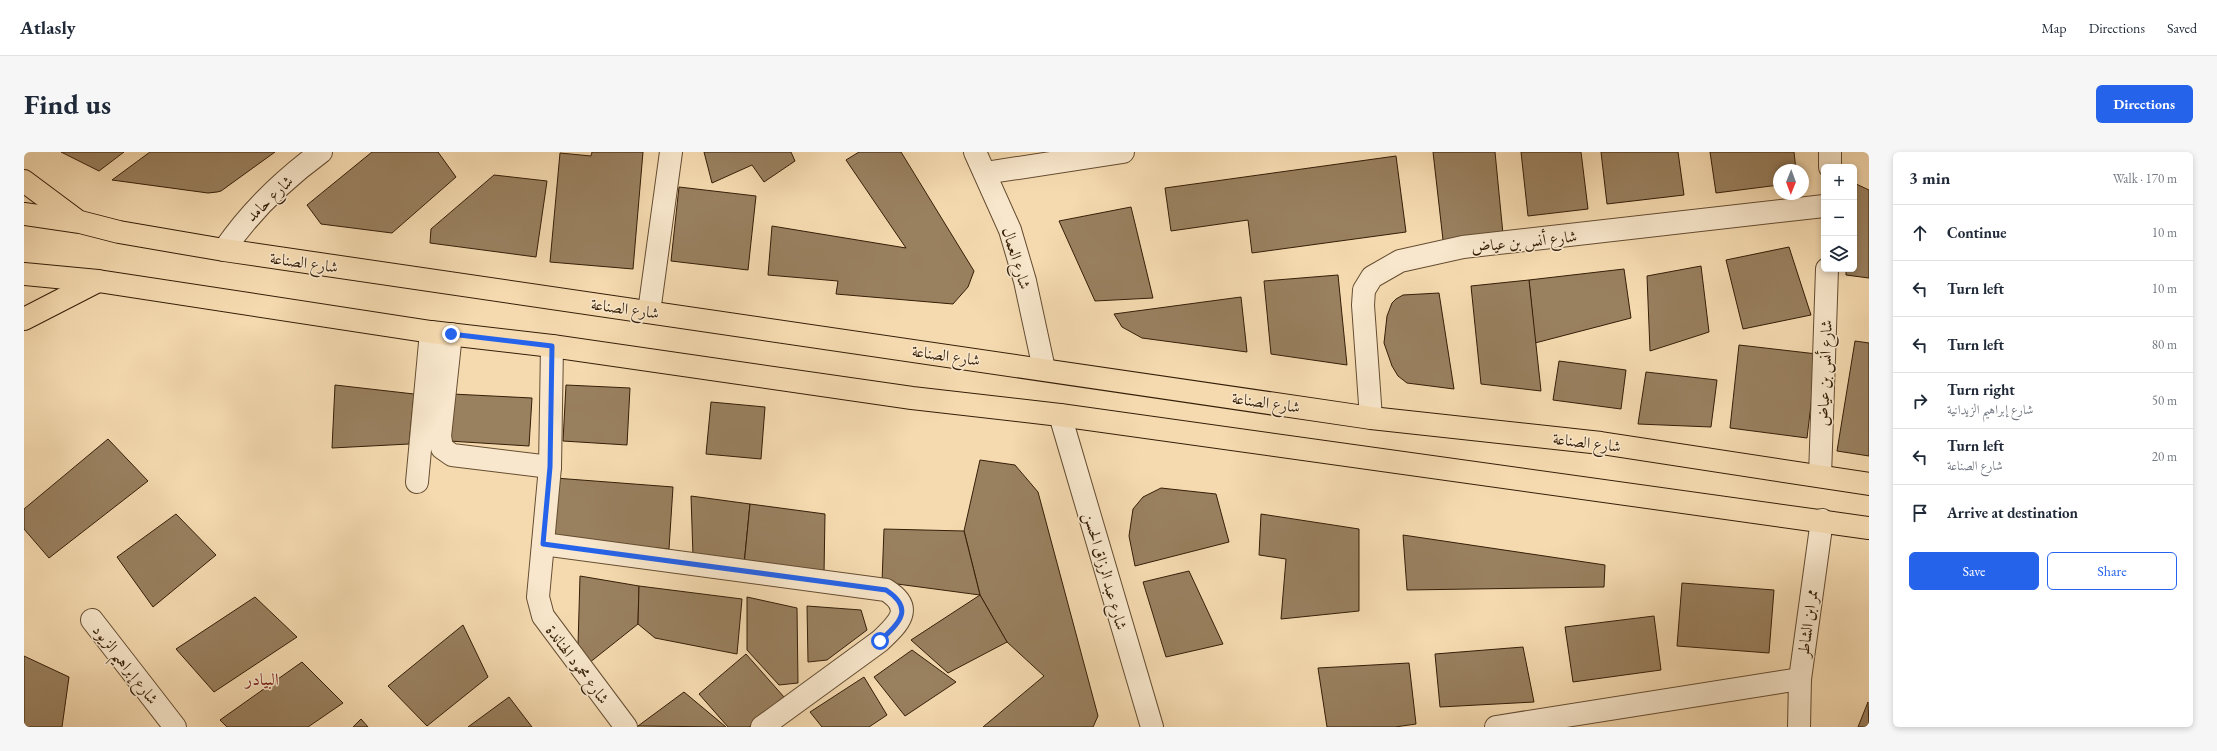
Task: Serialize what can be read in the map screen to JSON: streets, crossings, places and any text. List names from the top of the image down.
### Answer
{
  "streets": {
    "main road": ["شارع الصناعة"],
    "street": [
      "شارع حامد",
      "شارع أنس بن عياض",
      "شارع العمال",
      "شارع عبد الرزاق الحسن",
      "ممر ابن الشاطر",
      "شارع إبراهيم الزيود",
      "شارع محمود الهناندة"
    ]
  },
  "crossings": [
    ["شارع حامد", "شارع الصناعة"],
    ["شارع أنس بن عياض", "شارع الصناعة"],
    ["شارع العمال", "شارع الصناعة"]
  ],
  "districts": ["البيادر"],
  "north": "bottom",
  "page": {
    "header": "Atlasly",
    "nav": ["Map", "Directions", "Saved"],
    "buttons": [
      "Directions",
      ["Save", "Share"]
    ],
    "title": "Find us",
    "heading": ["3 min", "Walk · 170 m"],
    "map_buttons": ["+", "−"],
    "list": [
      ["Continue", "10 m"],
      ["Turn left", "10 m"],
      ["Turn left", "80 m"],
      ["Turn right", "شارع إبراهيم الزيدانية", "50 m"],
      ["Turn left", "شارع الصناعة", "20 m"],
      "Arrive at destination"
    ]
  }
}
